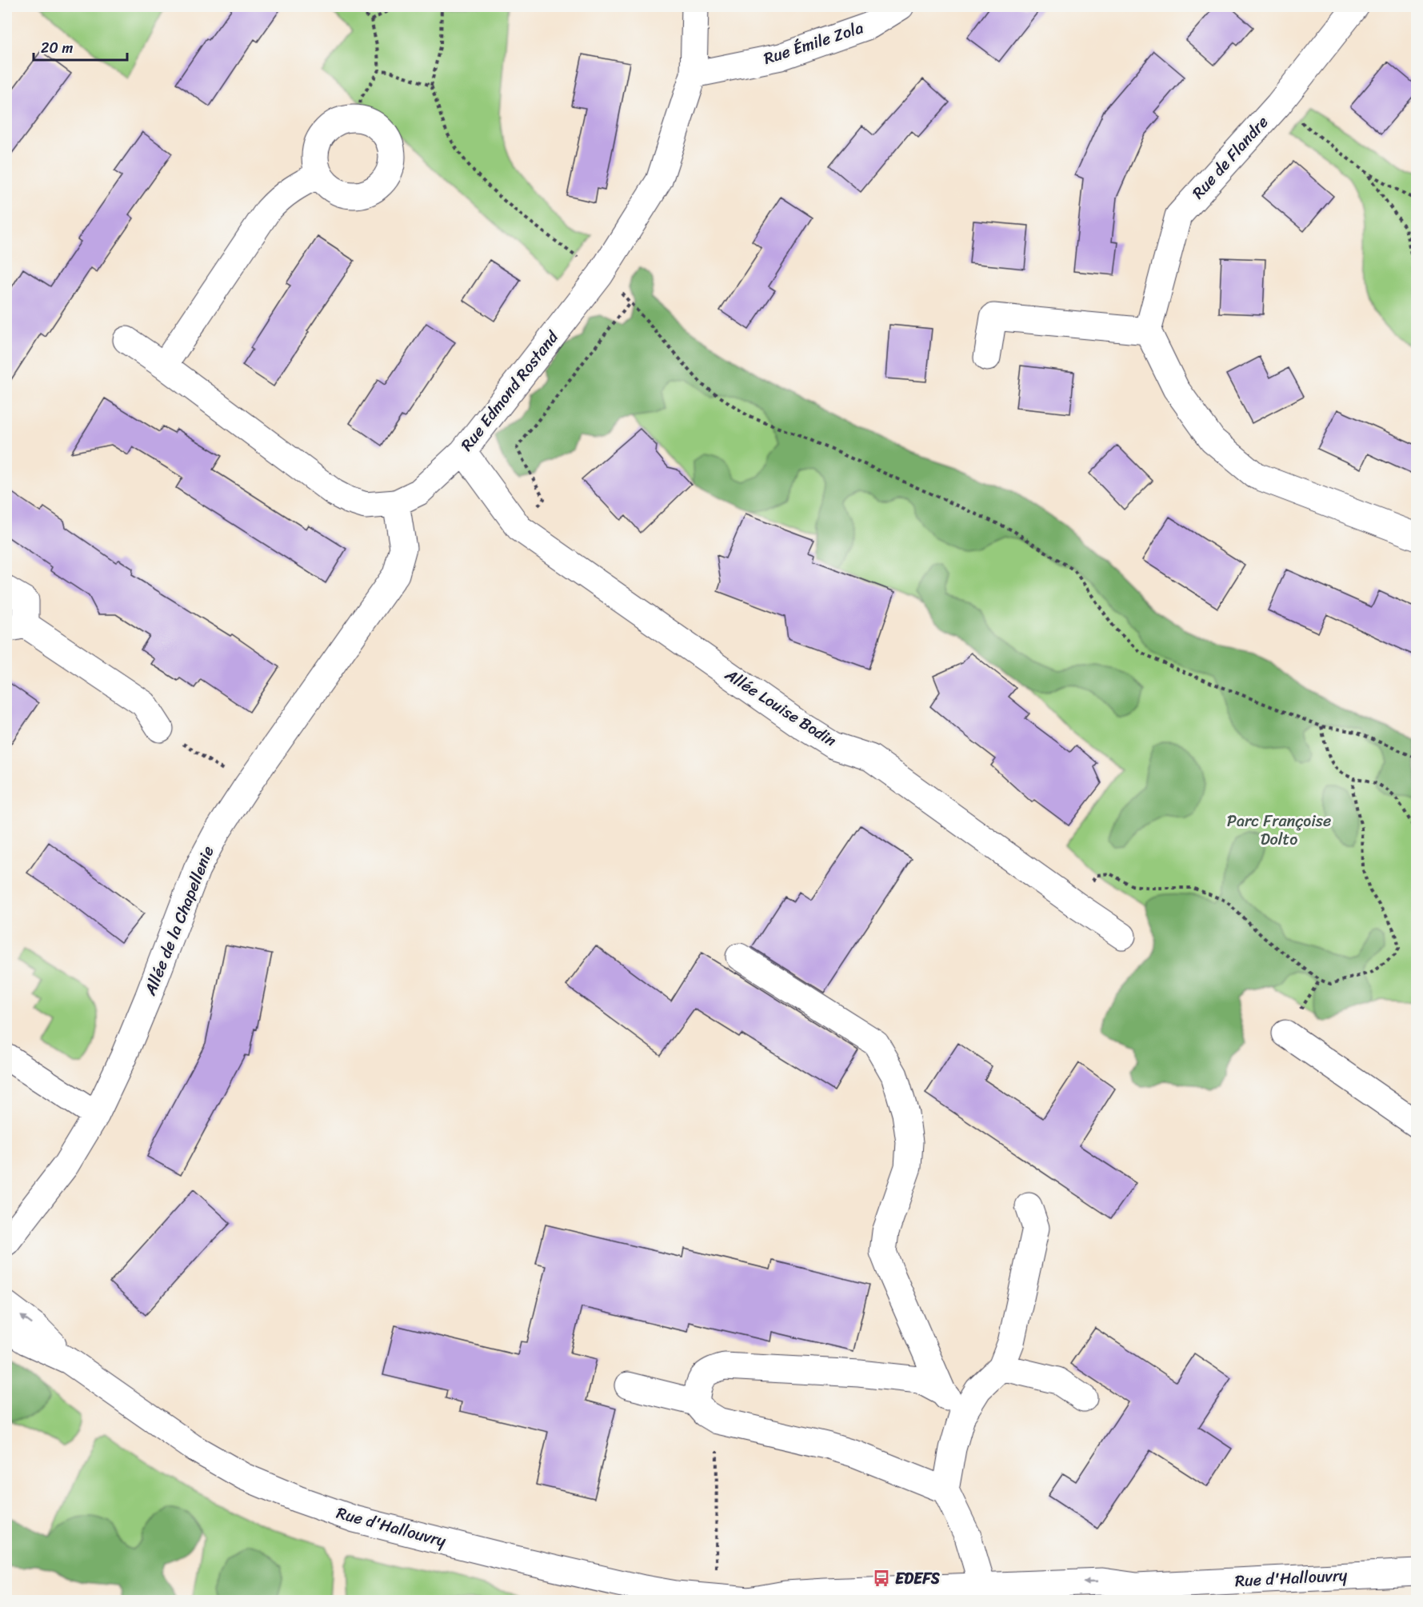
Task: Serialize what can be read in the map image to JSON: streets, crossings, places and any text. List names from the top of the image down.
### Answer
{
  "streets": {
    "street": [
      "Rue Émile Zola",
      "Rue de Flandre",
      "Rue Edmond Rostand",
      "Allée Louise Bodin",
      "Allée de la Chapellenie",
      "Rue d'Hallouvry"
    ]
  },
  "crossings": [
    ["Rue Émile Zola", "Rue Edmond Rostand"],
    ["Rue Edmond Rostand", "Allée Louise Bodin"],
    ["Rue Edmond Rostand", "Allée de la Chapellenie"]
  ],
  "parks": ["Parc Françoise Dolto"],
  "places": {
    "bus stop": ["EDEFS"]
  },
  "scale_bar": "20 m"
}
